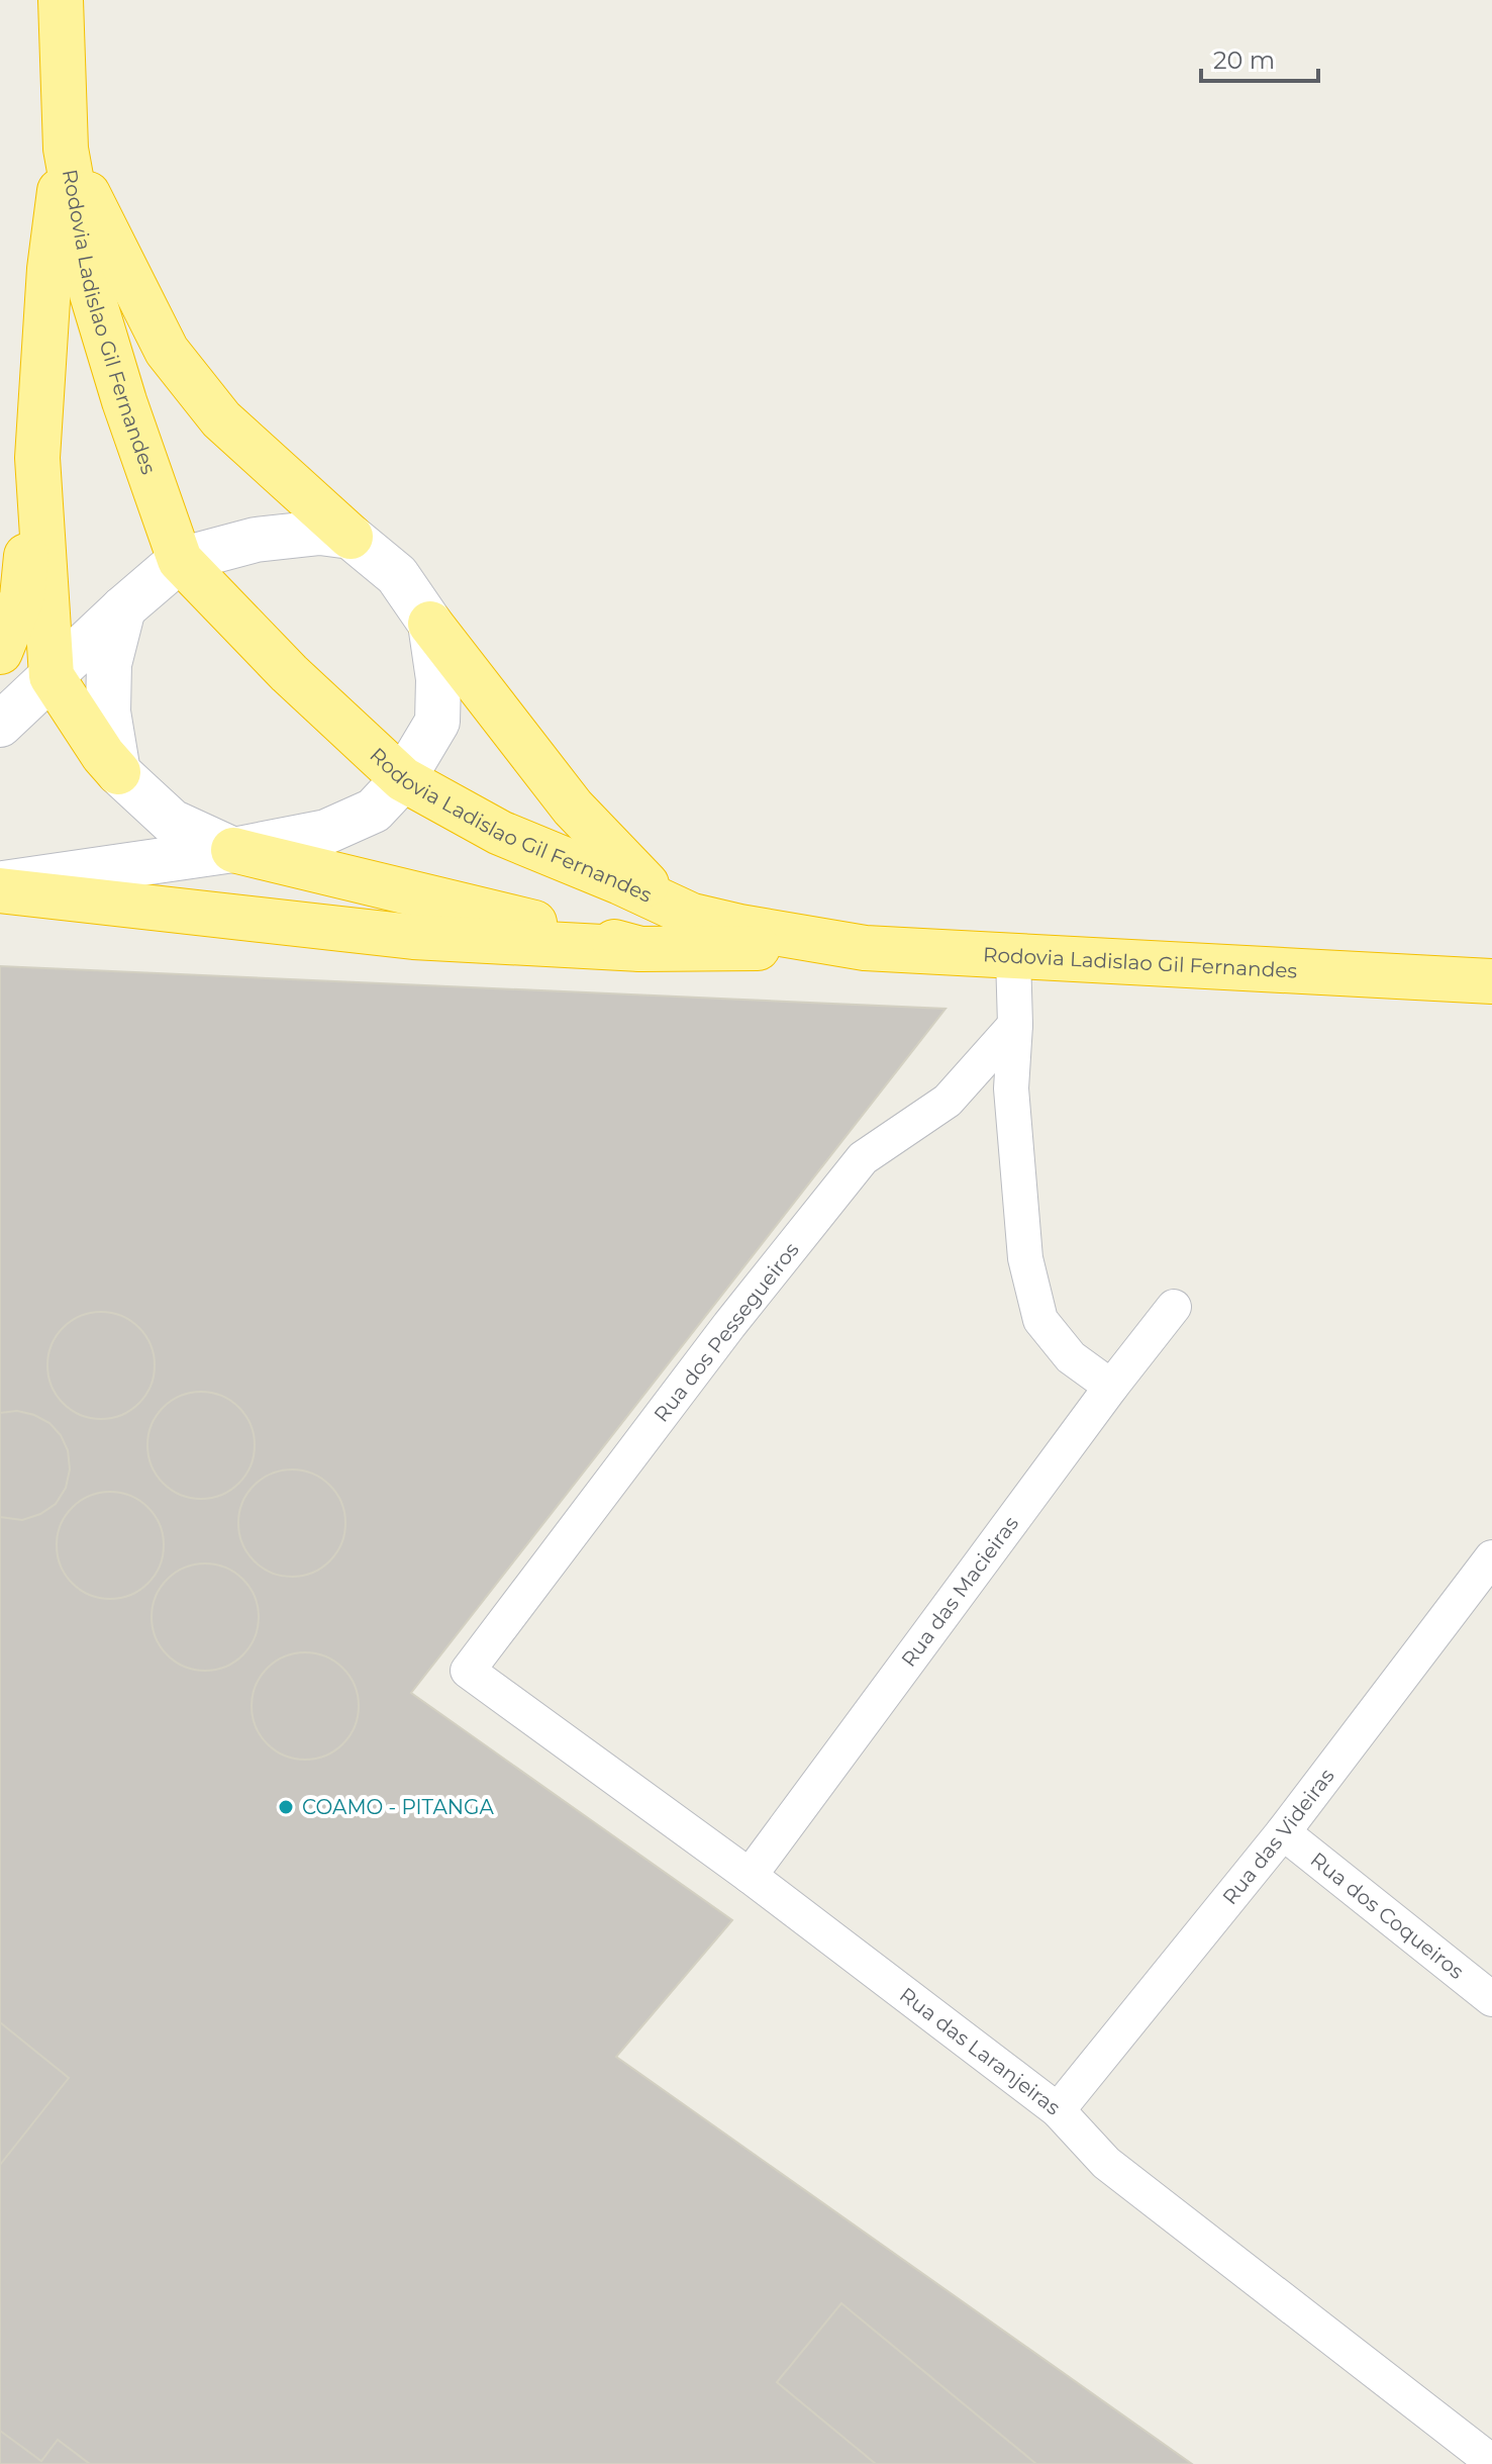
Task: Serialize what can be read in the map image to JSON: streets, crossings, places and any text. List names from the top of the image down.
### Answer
{
  "streets": {
    "highway": ["Rodovia Ladislao Gil Fernandes"],
    "street": [
      "Rua dos Pessegueiros",
      "Rua das Macieiras",
      "Rua das Videiras",
      "Rua dos Coqueiros",
      "Rua das Laranjeiras"
    ]
  },
  "crossings": [
    ["Rua dos Pessegueiros", "Rua das Laranjeiras"],
    ["Rua das Macieiras", "Rua das Laranjeiras"],
    ["Rua das Videiras", "Rua dos Coqueiros"],
    ["Rua das Videiras", "Rua das Laranjeiras"]
  ],
  "places": ["COAMO - PITANGA"],
  "scale_bar": "20 m"
}
